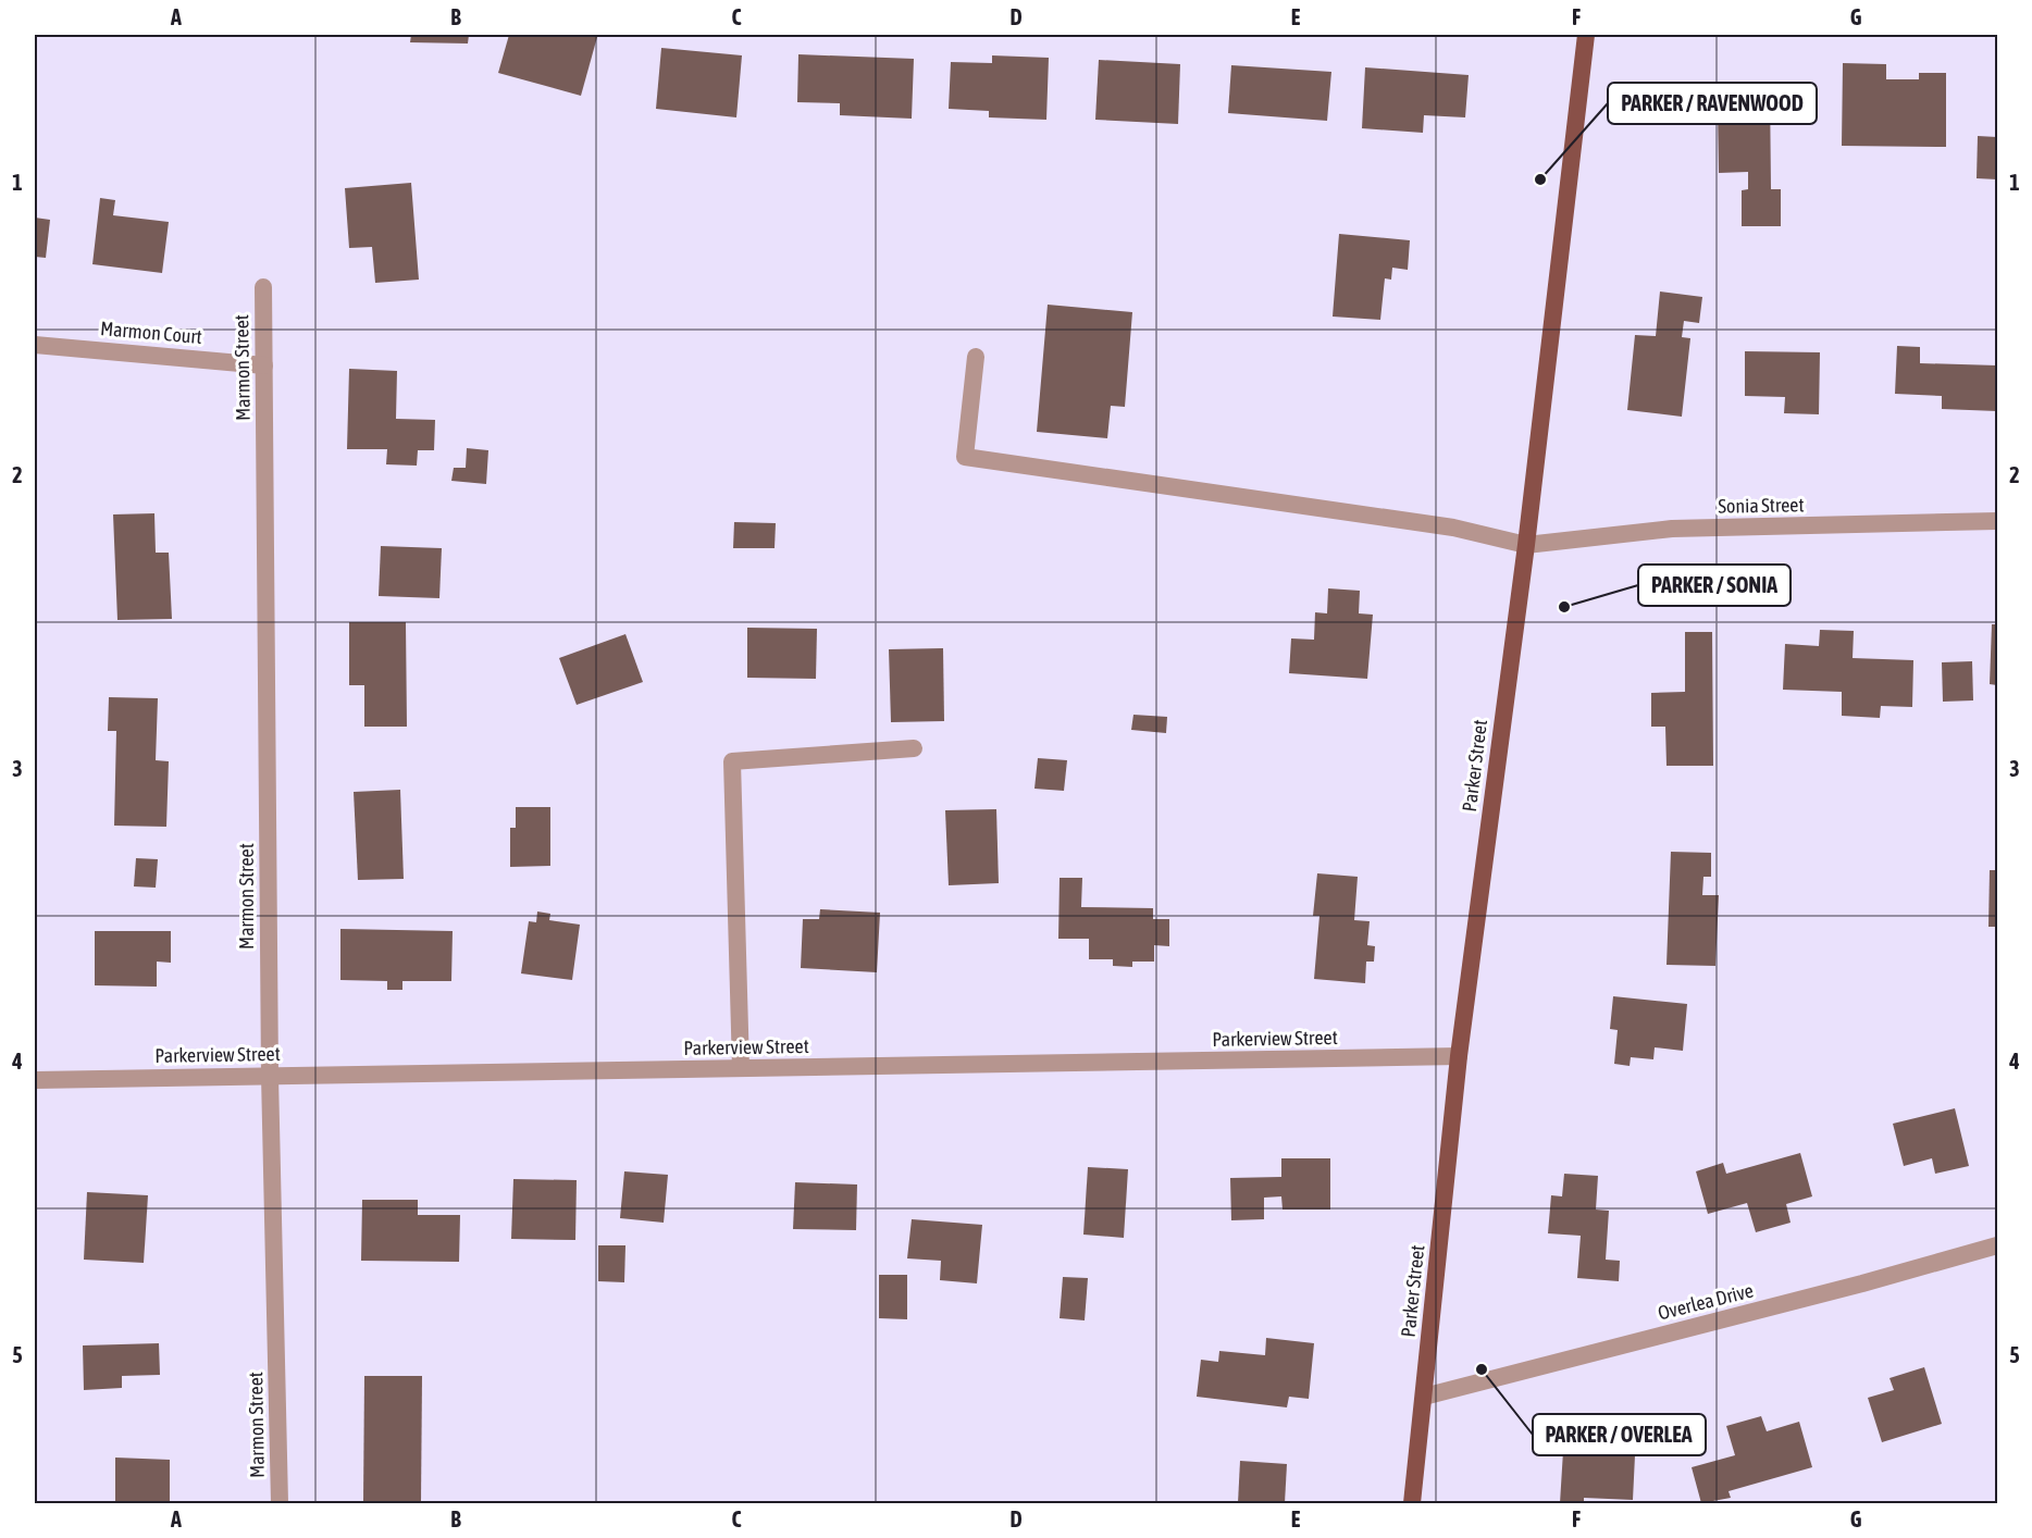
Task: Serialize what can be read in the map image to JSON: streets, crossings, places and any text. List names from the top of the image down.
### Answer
{
  "streets": {
    "main road": ["Parker Street"],
    "street": [
      "Marmon Court",
      "Marmon Street",
      "Sonia Street",
      "Parkerview Street",
      "Overlea Drive"
    ]
  },
  "crossings": [
    ["Marmon Court", "Marmon Street"],
    ["Marmon Street", "Parkerview Street"],
    ["Sonia Street", "Parker Street"],
    ["Parker Street", "Parkerview Street"],
    ["Parker Street", "Overlea Drive"]
  ],
  "places": ["PARKER / RAVENWOOD", "PARKER / SONIA", "PARKER / OVERLEA"],
  "grid": {
    "columns": [
      "A",
      "B",
      "C",
      "D",
      "E",
      "F",
      "G"
    ],
    "rows": [
      "1",
      "2",
      "3",
      "4",
      "5"
    ]
  }
}
